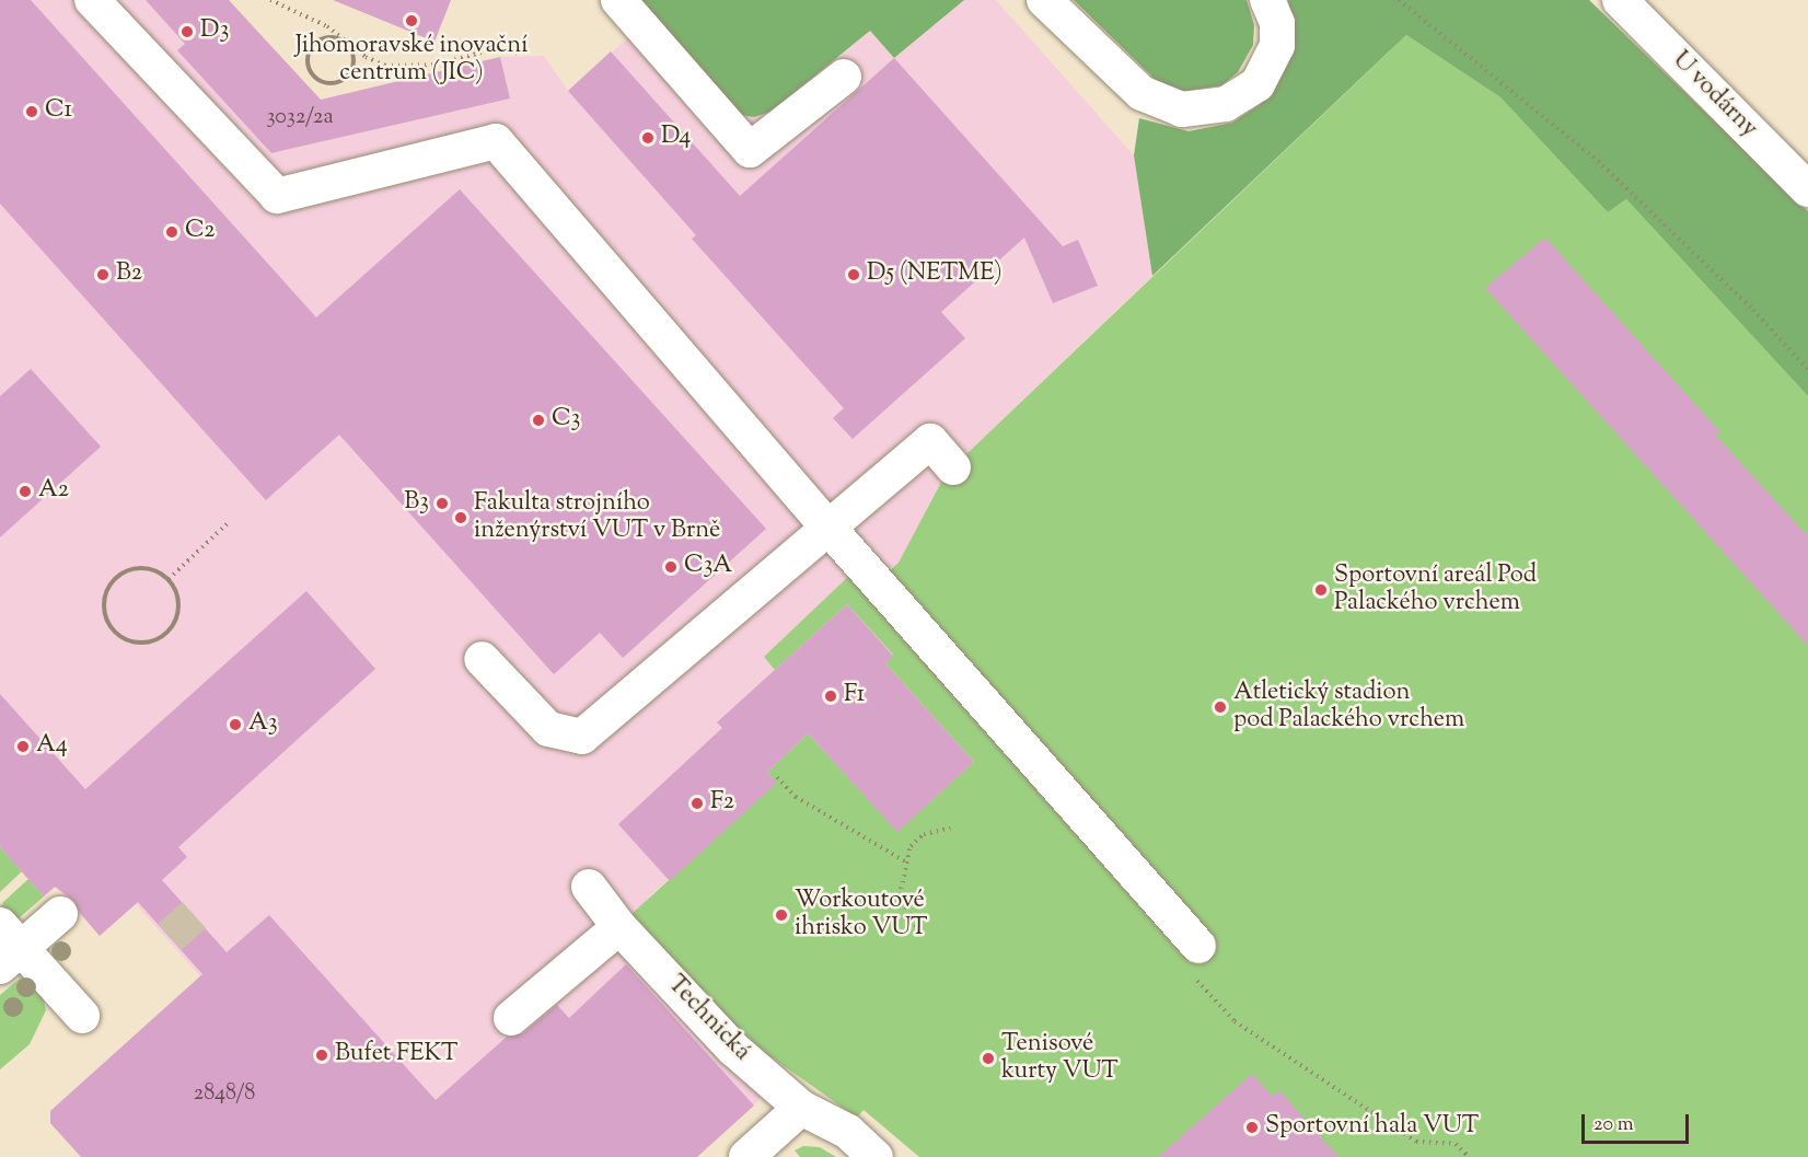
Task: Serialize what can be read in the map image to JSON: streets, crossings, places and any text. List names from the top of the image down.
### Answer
{
  "streets": {
    "street": ["U vodárny", "Technická"]
  },
  "places": [
    "Jihomoravské inovační centrum (JIC)",
    "D3",
    "C1",
    "D4",
    "C2",
    "B2",
    "D5 (NETME)",
    "C3",
    "A2",
    "B3",
    "Fakulta strojního inženýrství VUT v Brně",
    "C3A",
    "Sportovní areál Pod Palackého vrchem",
    "F1",
    "Atletický stadion pod Palackého vrchem",
    "A3",
    "A4",
    "F2",
    "Workoutové ihrisko VUT",
    "Bufet FEKT",
    "Tenisové kurty VUT",
    "Sportovní hala VUT"
  ],
  "house_numbers": ["3032/2a", "2848/8"],
  "scale_bar": "20 m"
}
